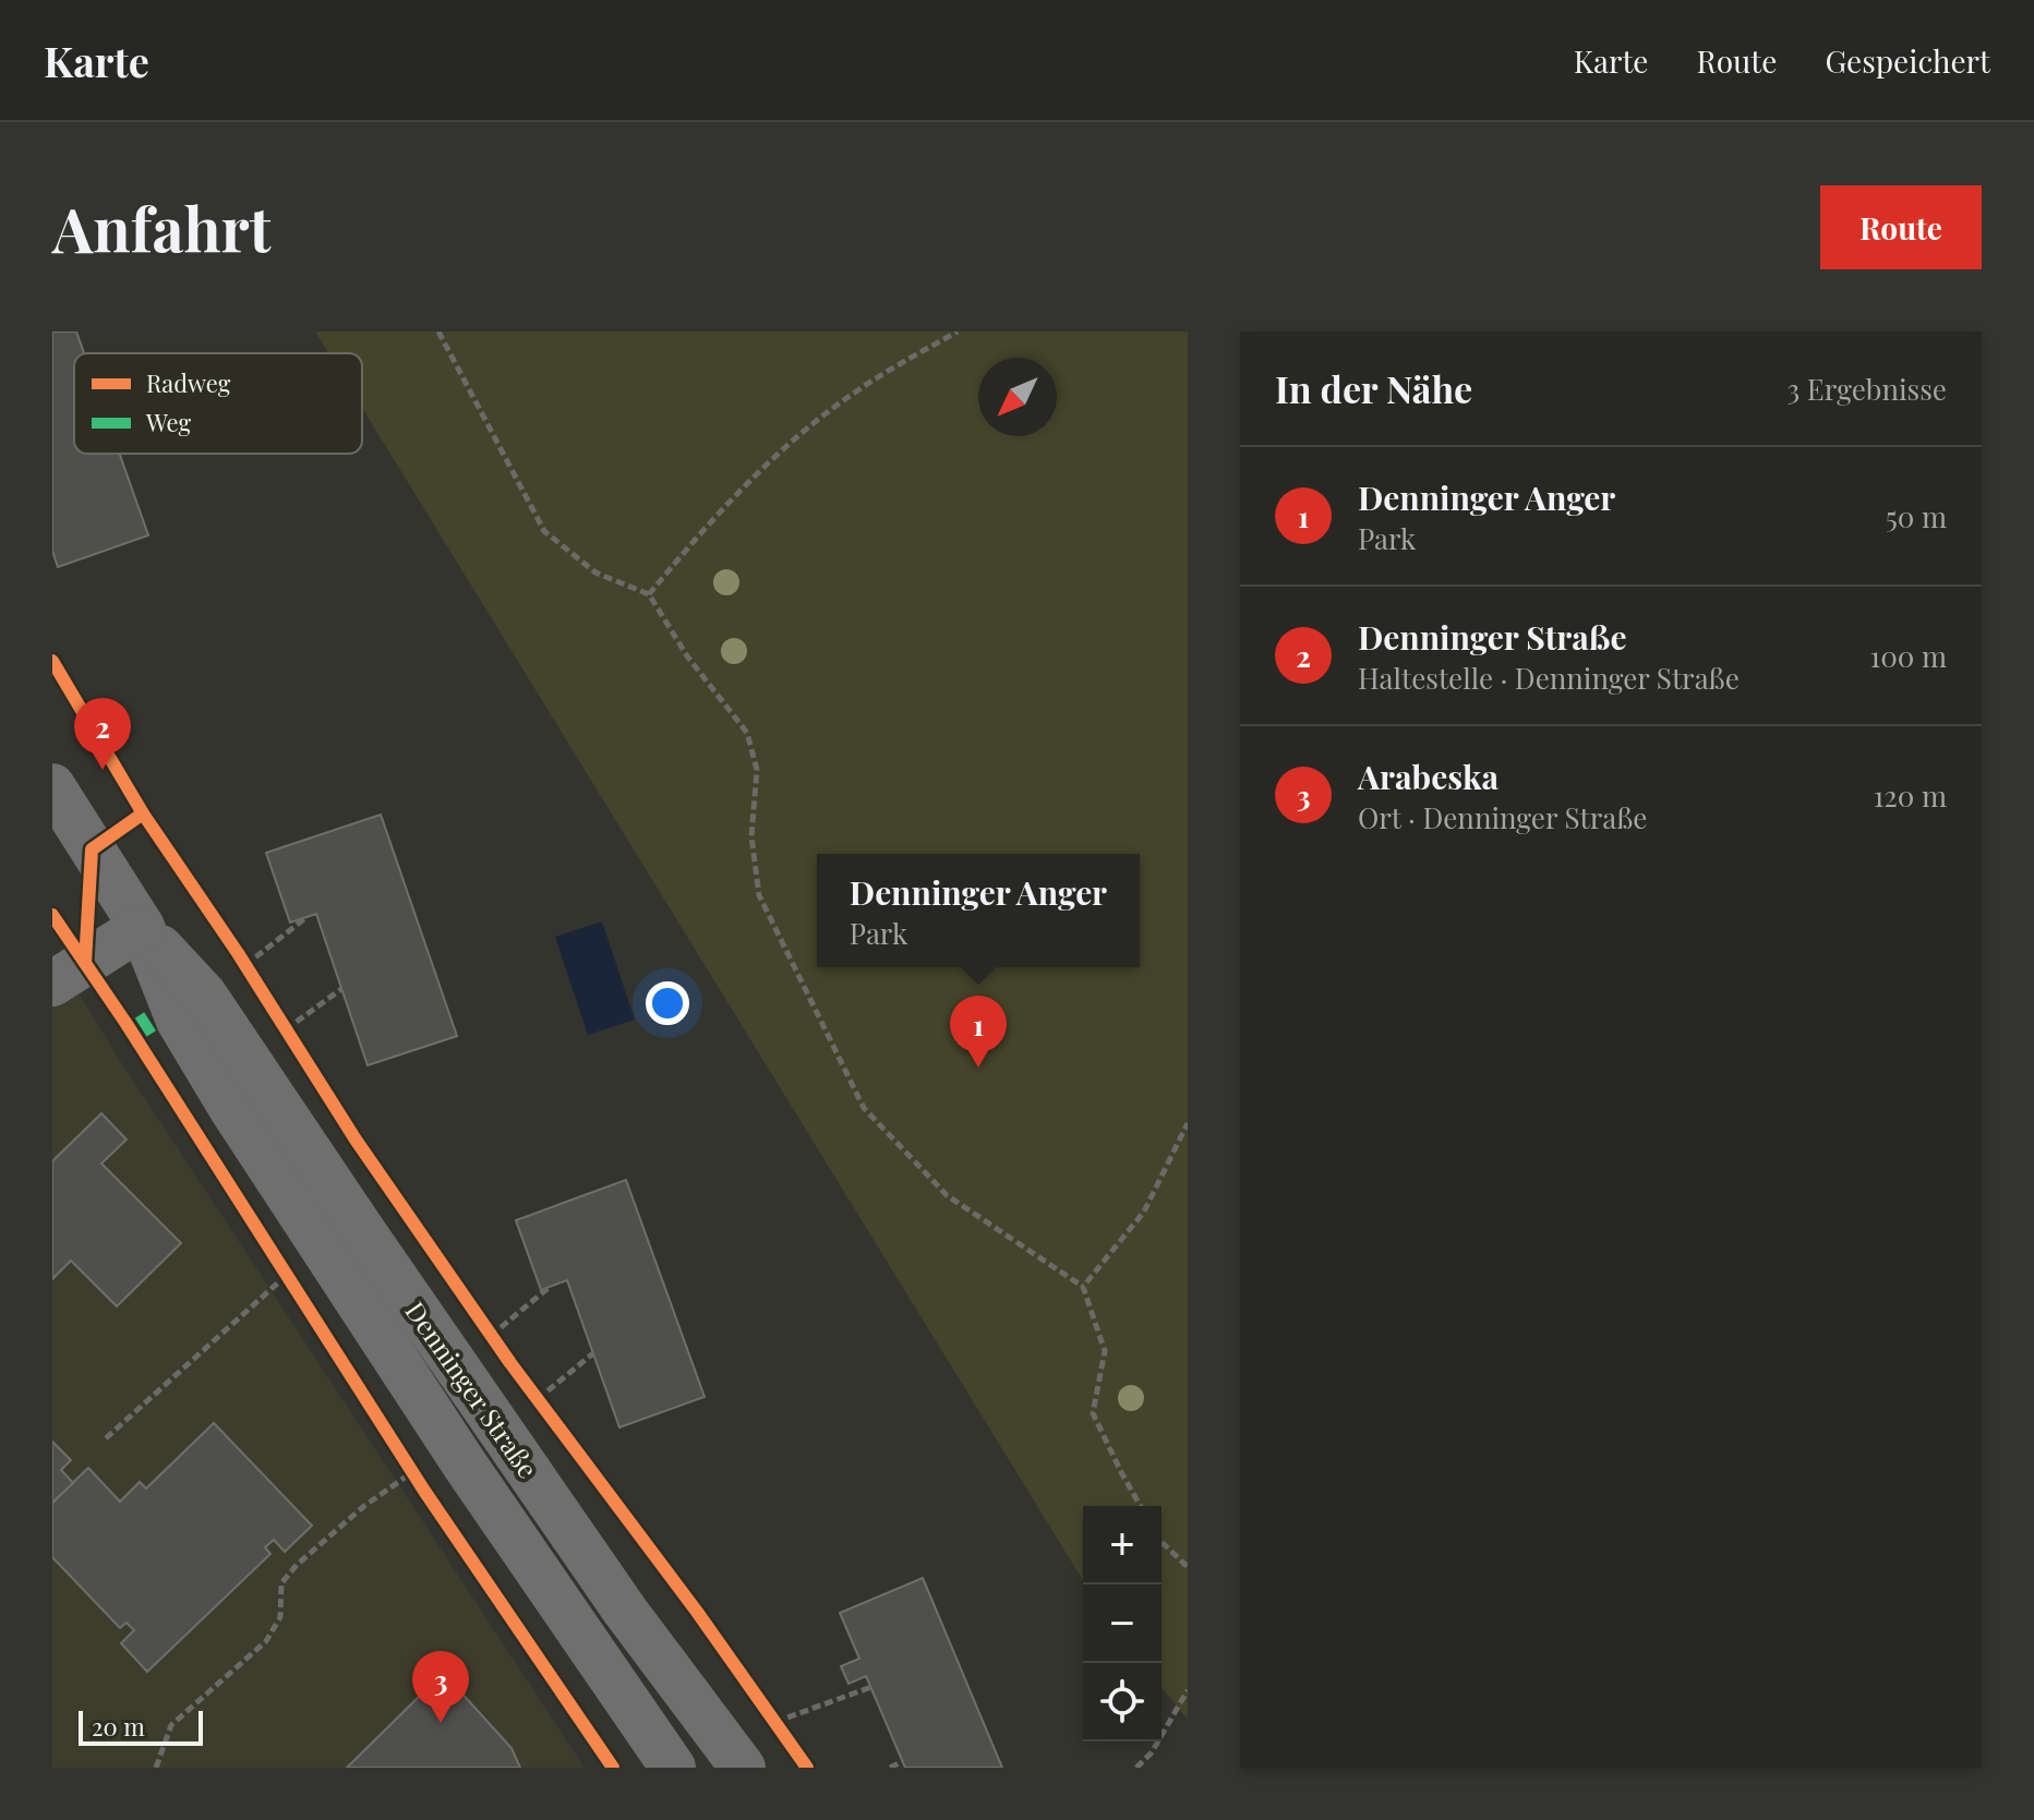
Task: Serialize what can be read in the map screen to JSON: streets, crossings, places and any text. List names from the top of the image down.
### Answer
{
  "streets": {
    "street": ["Denninger Straße"]
  },
  "legend": ["Radweg", "Weg"],
  "scale_bar": "20 m",
  "north": "bottom left",
  "page": {
    "header": "Karte",
    "nav": ["Karte", "Route", "Gespeichert"],
    "buttons": "Route",
    "title": "Anfahrt",
    "heading": ["In der Nähe", "3 Ergebnisse"],
    "list": [
      {
        "mark": "1",
        "name": "Denninger Anger",
        "note": "Park",
        "value": "50 m"
      },
      {
        "mark": "2",
        "name": "Denninger Straße",
        "note": "Haltestelle · Denninger Straße",
        "value": "100 m"
      },
      {
        "mark": "3",
        "name": "Arabeska",
        "note": "Ort · Denninger Straße",
        "value": "120 m"
      }
    ],
    "pins": ["2", "1", "3"],
    "popup": ["Denninger Anger", "Park"],
    "map_buttons": ["+", "−"],
    "scale": "20 m"
  }
}
